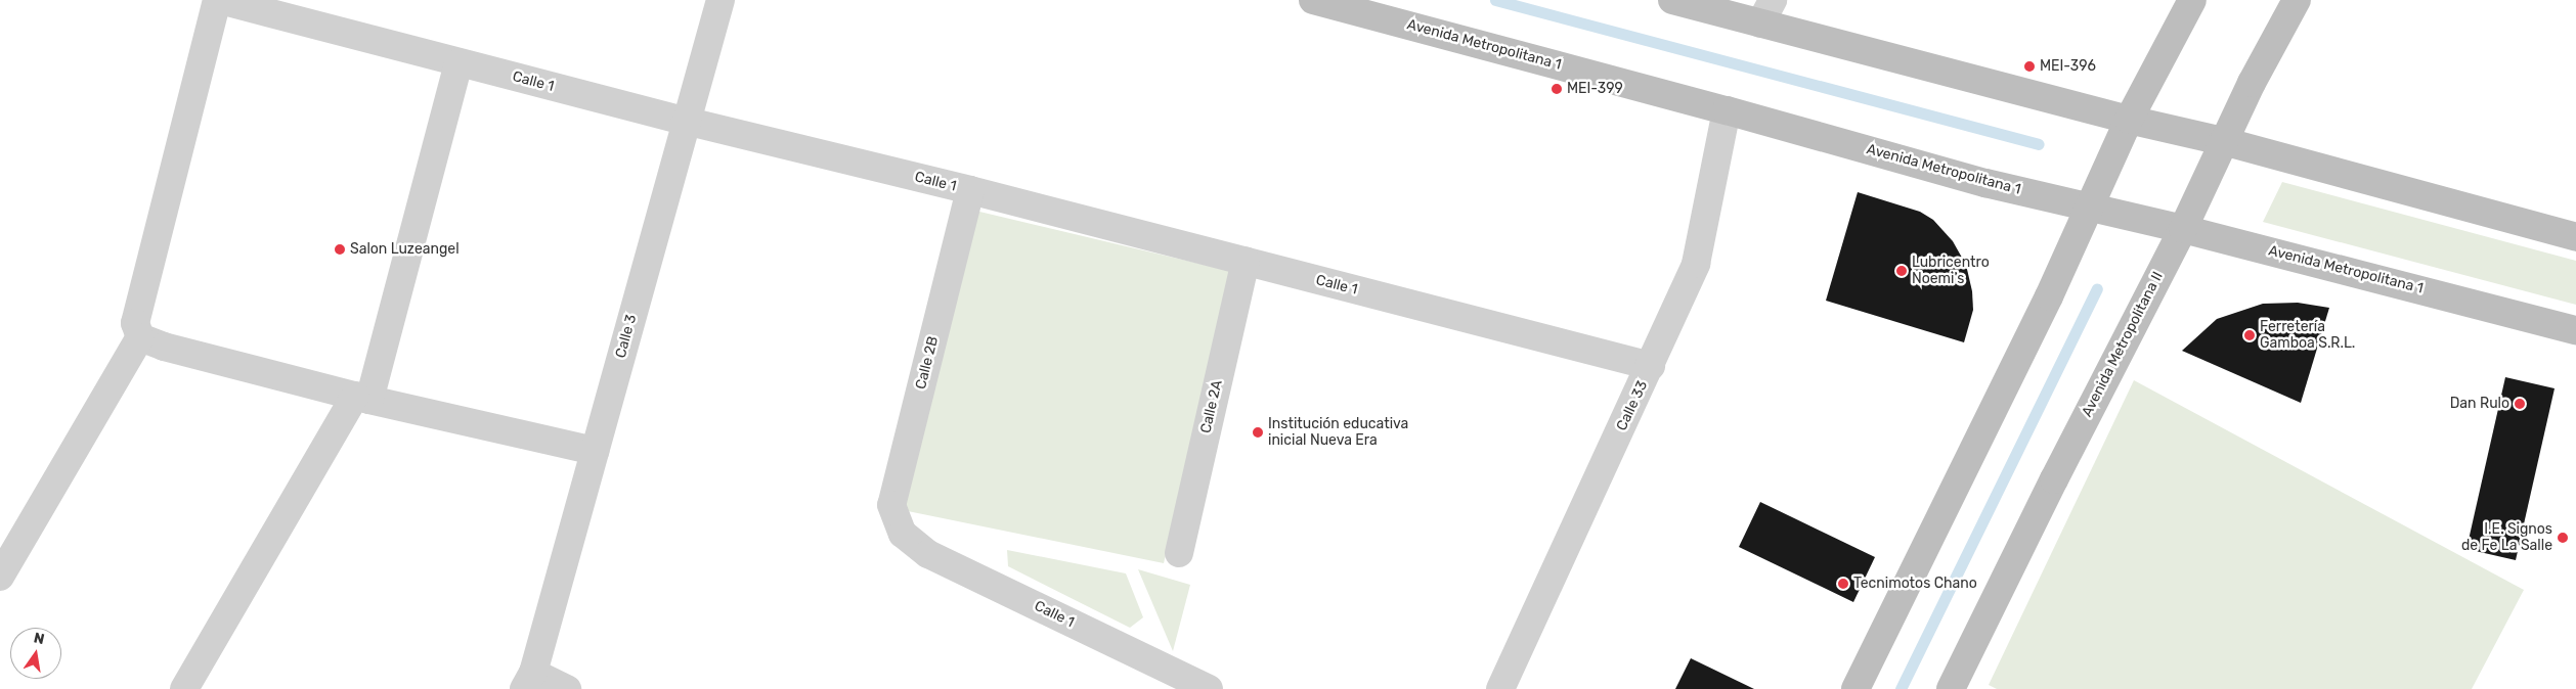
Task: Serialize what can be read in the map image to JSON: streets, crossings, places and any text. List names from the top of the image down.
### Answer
{
  "streets": {
    "main road": ["Avenida Metropolitana 1", "Avenida Metropolitana II"],
    "street": [
      "Calle 1",
      "Calle 3",
      "Calle 2B",
      "Calle 33",
      "Calle 2A"
    ]
  },
  "crossings": [
    ["Avenida Metropolitana 1", "Avenida Metropolitana II"],
    ["Avenida Metropolitana 1", "Calle 33"],
    ["Calle 1", "Calle 3"],
    ["Calle 1", "Calle 2B"],
    ["Calle 1", "Calle 33"],
    ["Calle 1", "Calle 2A"]
  ],
  "places": [
    "MEI-396",
    "MEI-399",
    "Salon Luzeangel",
    "Lubricentro Noemi's",
    "Ferretería Gamboa S.R.L.",
    "Dan Rulo",
    "Institución educativa inicial Nueva Era",
    "I.E. Signos de Fe La Salle",
    "Tecnimotos Chano"
  ],
  "north": "top"
}
